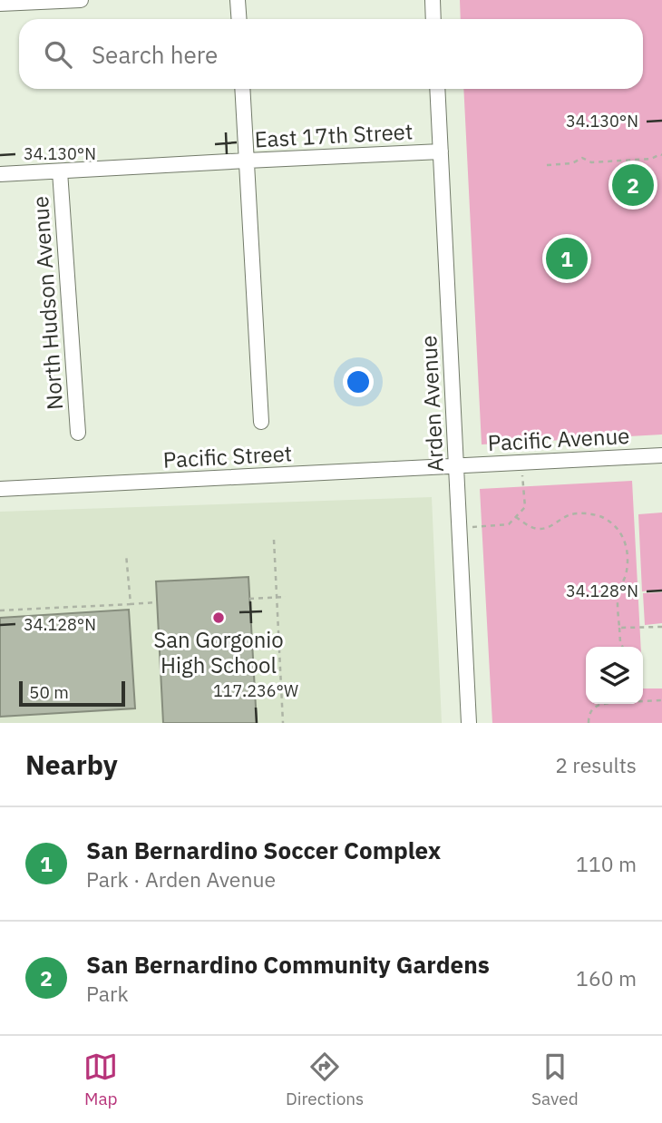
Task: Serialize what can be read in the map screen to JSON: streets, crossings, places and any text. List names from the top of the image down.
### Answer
{
  "streets": {
    "street": [
      "East 17th Street",
      "North Hudson Avenue",
      "Arden Avenue",
      "Pacific Avenue",
      "Pacific Street"
    ]
  },
  "crossings": [
    ["East 17th Street", "North Hudson Avenue"],
    ["East 17th Street", "Arden Avenue"],
    ["Arden Avenue", "Pacific Avenue"],
    ["Arden Avenue", "Pacific Street"],
    ["Pacific Avenue", "Pacific Street"]
  ],
  "places": ["San Gorgonio High School"],
  "scale_bar": "50 m",
  "page": {
    "search": "Search here",
    "pins": ["2", "1"],
    "scale": "50 m",
    "heading": ["Nearby", "2 results"],
    "list": [
      {
        "mark": "1",
        "name": "San Bernardino Soccer Complex",
        "note": "Park · Arden Avenue",
        "value": "110 m"
      },
      {
        "mark": "2",
        "name": "San Bernardino Community Gardens",
        "note": "Park",
        "value": "160 m"
      }
    ],
    "nav": ["Map", "Directions", "Saved"]
  },
  "coordinates": ["34.130°N", "34.128°N", "117.236°W"]
}
